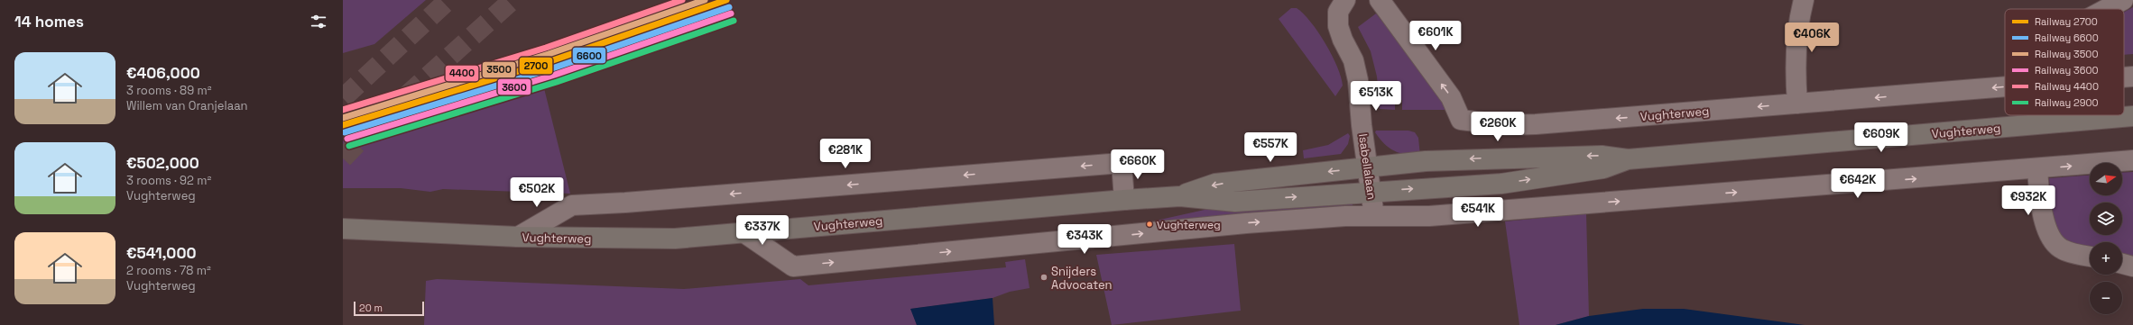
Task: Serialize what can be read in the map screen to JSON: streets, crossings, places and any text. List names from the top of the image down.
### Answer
{
  "streets": {
    "main road": ["Vughterweg"],
    "street": ["Isabellalaan"]
  },
  "crossings": [
    ["Vughterweg", "Isabellalaan"]
  ],
  "places": ["Vughterweg", "Snijders Advocaten"],
  "lines": [
    "rail line 2700",
    "rail line 3500",
    "rail line 4400",
    "rail line 6600",
    "rail line 3600",
    "rail line 2900"
  ],
  "legend": [
    "Railway 2700",
    "Railway 6600",
    "Railway 3500",
    "Railway 3600",
    "Railway 4400",
    "Railway 2900"
  ],
  "scale_bar": "20 m",
  "north": "right",
  "page": {
    "heading": "14 homes",
    "price": [
      "€601K",
      "€406K",
      "€513K",
      "€260K",
      "€609K",
      "€557K",
      "€281K",
      "€660K",
      "€642K",
      "€502K",
      "€932K",
      "€541K",
      "€337K",
      "€343K"
    ],
    "list": [
      {
        "name": "€406,000",
        "note": "3 rooms · 89 m² · Willem van Oranjelaan"
      },
      {
        "name": "€502,000",
        "note": "3 rooms · 92 m² · Vughterweg"
      },
      {
        "name": "€541,000",
        "note": "2 rooms · 78 m² · Vughterweg"
      }
    ],
    "map_buttons": ["+", "−"],
    "scale": "20 m"
  }
}
